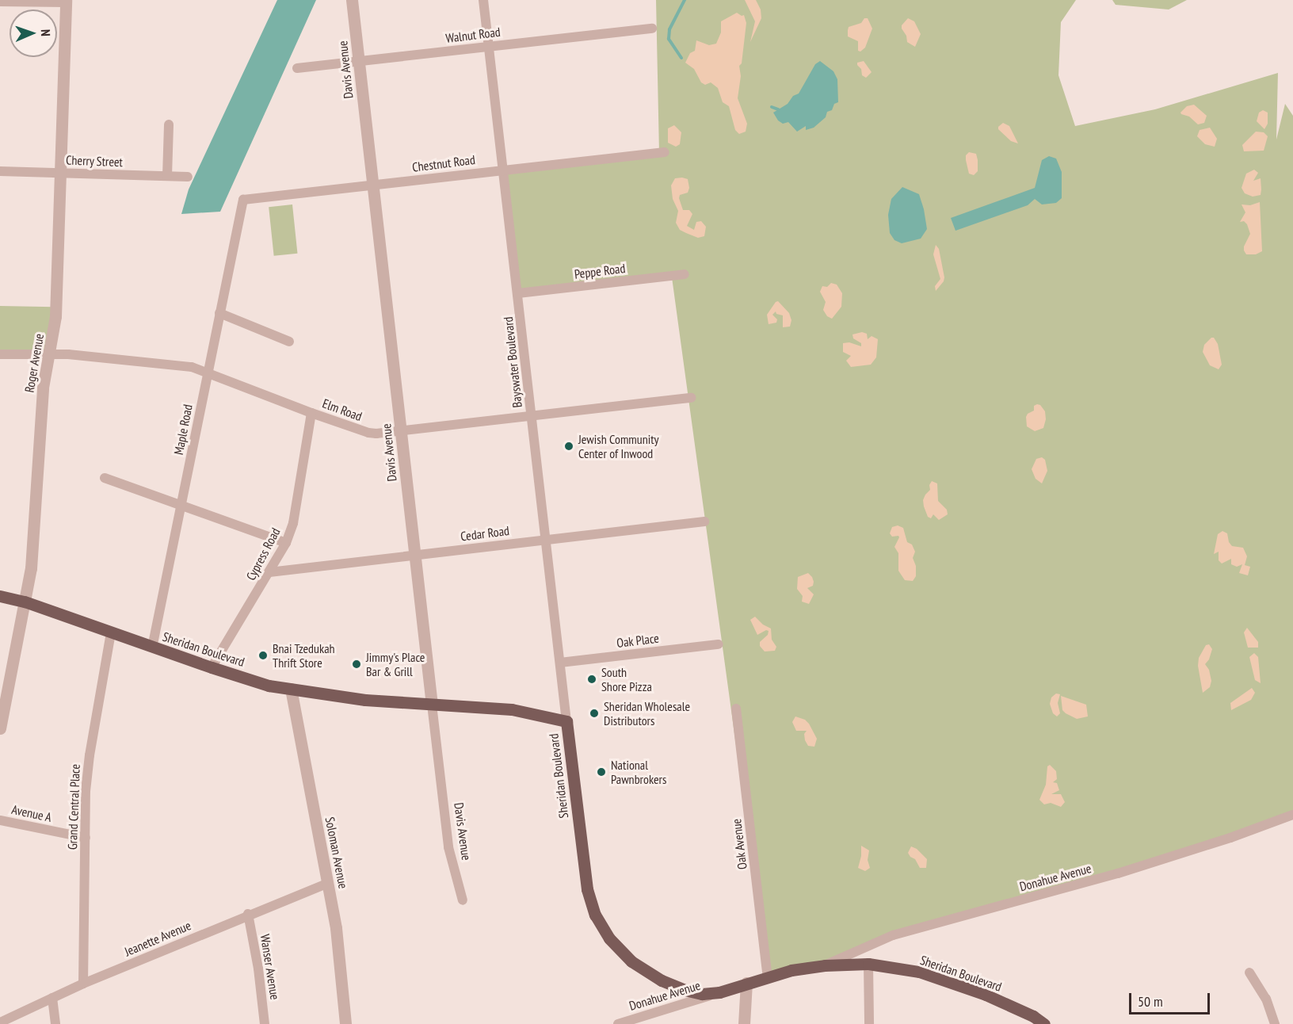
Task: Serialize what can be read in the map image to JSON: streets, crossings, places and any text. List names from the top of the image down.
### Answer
{
  "streets": {
    "main road": ["Sheridan Boulevard"],
    "street": [
      "Walnut Road",
      "Davis Avenue",
      "Cherry Street",
      "Chestnut Road",
      "Peppe Road",
      "Bayswater Boulevard",
      "Roger Avenue",
      "Elm Road",
      "Maple Road",
      "Cedar Road",
      "Cypress Road",
      "Oak Place",
      "Grand Central Place",
      "Avenue A",
      "Oak Avenue",
      "Soloman Avenue",
      "Donahue Avenue",
      "Jeanette Avenue",
      "Wanser Avenue"
    ]
  },
  "crossings": [
    ["Walnut Road", "Davis Avenue"],
    ["Walnut Road", "Bayswater Boulevard"],
    ["Davis Avenue", "Chestnut Road"],
    ["Davis Avenue", "Elm Road"],
    ["Davis Avenue", "Cedar Road"],
    ["Davis Avenue", "Sheridan Boulevard"],
    ["Cherry Street", "Roger Avenue"],
    ["Chestnut Road", "Bayswater Boulevard"],
    ["Chestnut Road", "Maple Road"],
    ["Peppe Road", "Bayswater Boulevard"],
    ["Bayswater Boulevard", "Elm Road"],
    ["Bayswater Boulevard", "Cedar Road"],
    ["Bayswater Boulevard", "Oak Place"],
    ["Bayswater Boulevard", "Sheridan Boulevard"],
    ["Roger Avenue", "Elm Road"],
    ["Roger Avenue", "Sheridan Boulevard"],
    ["Elm Road", "Maple Road"],
    ["Elm Road", "Cypress Road"],
    ["Maple Road", "Sheridan Boulevard"],
    ["Cedar Road", "Cypress Road"],
    ["Cypress Road", "Sheridan Boulevard"],
    ["Sheridan Boulevard", "Grand Central Place"],
    ["Sheridan Boulevard", "Oak Avenue"],
    ["Sheridan Boulevard", "Soloman Avenue"],
    ["Sheridan Boulevard", "Donahue Avenue"],
    ["Grand Central Place", "Avenue A"],
    ["Grand Central Place", "Jeanette Avenue"],
    ["Soloman Avenue", "Jeanette Avenue"],
    ["Jeanette Avenue", "Wanser Avenue"]
  ],
  "places": [
    "Jewish Community Center of Inwood",
    "Bnai Tzedukah Thrift Store",
    "Jimmy's Place Bar & Grill",
    "South Shore Pizza",
    "Sheridan Wholesale Distributors",
    "National Pawnbrokers"
  ],
  "scale_bar": "50 m",
  "north": "right"
}
